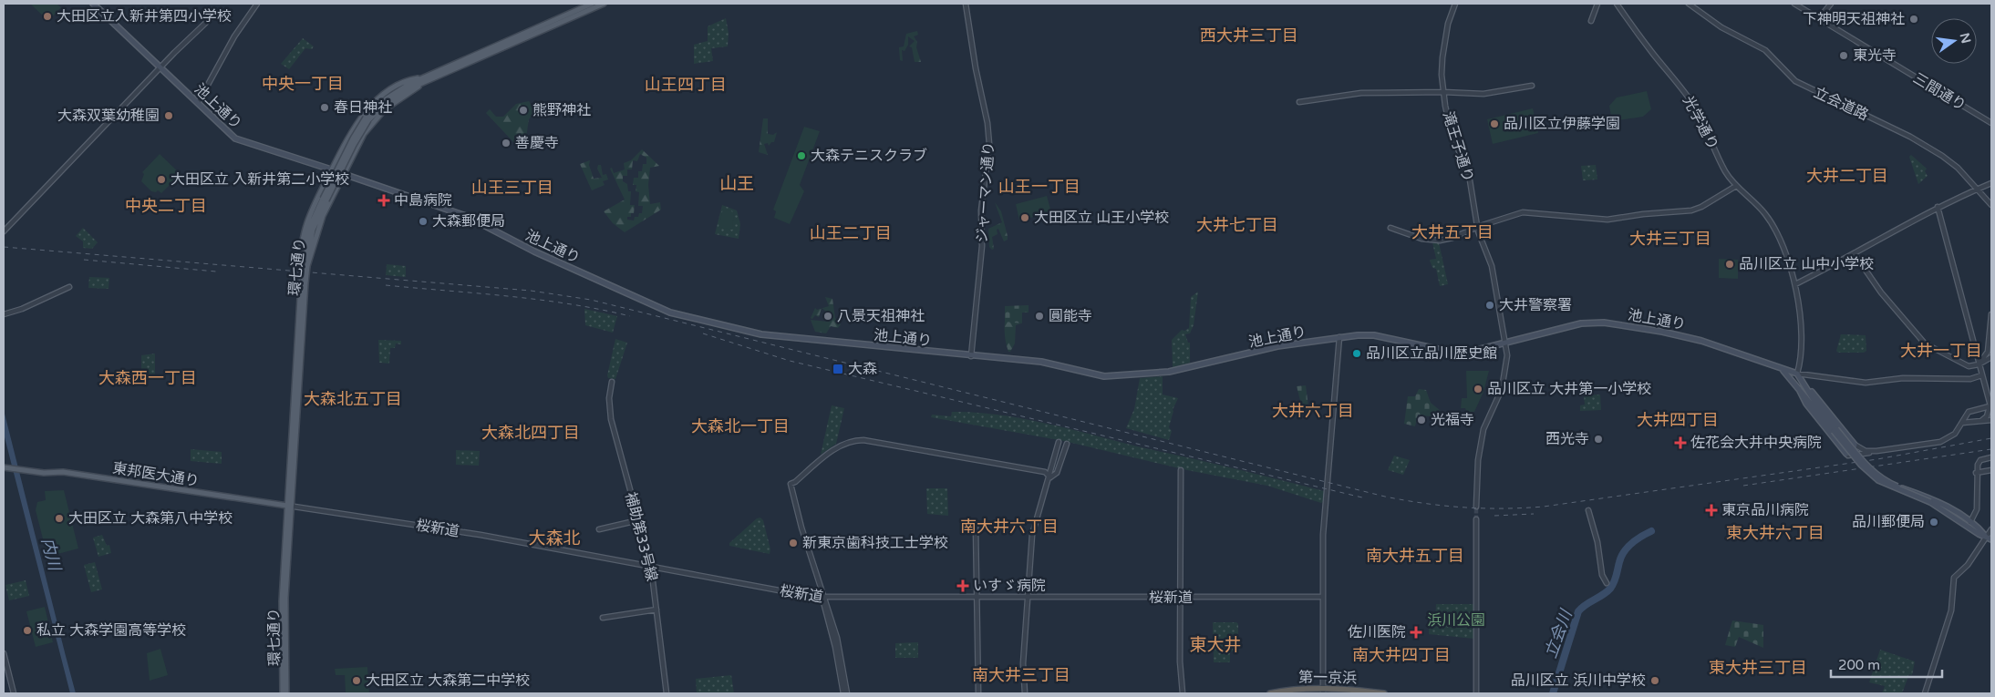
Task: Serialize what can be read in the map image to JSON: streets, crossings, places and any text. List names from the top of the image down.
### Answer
{
  "streets": {
    "highway": ["第一京浜"],
    "main road": ["池上通り", "環七通り", "東邦医大通り"],
    "street": [
      "三間通り",
      "立会道路",
      "光学通り",
      "滝王子通り",
      "ジャーマン通り",
      "桜新道",
      "補助第33号線"
    ]
  },
  "crossings": [
    ["池上通り", "光学通り"],
    ["池上通り", "滝王子通り"],
    ["池上通り", "ジャーマン通り"],
    ["環七通り", "東邦医大通り"],
    ["環七通り", "桜新道"],
    ["東邦医大通り", "桜新道"],
    ["桜新道", "補助第33号線"]
  ],
  "districts": [
    "西大井三丁目",
    "中央一丁目",
    "山王四丁目",
    "大井二丁目",
    "山王",
    "山王一丁目",
    "山王三丁目",
    "中央二丁目",
    "大井七丁目",
    "大井五丁目",
    "山王二丁目",
    "大井三丁目",
    "大井一丁目",
    "大森西一丁目",
    "大森北五丁目",
    "大井六丁目",
    "大井四丁目",
    "大森北一丁目",
    "大森北四丁目",
    "南大井六丁目",
    "東大井六丁目",
    "大森北",
    "南大井五丁目",
    "東大井",
    "南大井四丁目",
    "東大井三丁目",
    "南大井三丁目"
  ],
  "water": ["内川", "立会川"],
  "parks": ["浜川公園"],
  "places": {
    "other": [
      "大田区立入新井第四小学校",
      "下神明天祖神社",
      "東光寺",
      "春日神社",
      "熊野神社",
      "大森双葉幼稚園",
      "品川区立伊藤学園",
      "善慶寺",
      "大森テニスクラブ",
      "大田区立 入新井第二小学校",
      "大田区立 山王小学校",
      "大森郵便局",
      "品川区立 山中小学校",
      "大井警察署",
      "八景天祖神社",
      "圓能寺",
      "品川区立品川歴史館",
      "品川区立 大井第一小学校",
      "光福寺",
      "西光寺",
      "大田区立 大森第八中学校",
      "品川郵便局",
      "新東京歯科技工士学校",
      "私立 大森学園高等学校",
      "大田区立 大森第二中学校",
      "品川区立 浜川中学校"
    ],
    "health": [
      "中島病院",
      "佐花会大井中央病院",
      "東京品川病院",
      "いすゞ病院",
      "佐川医院"
    ],
    "transit": ["大森"]
  },
  "scale_bar": "200 m",
  "north": "right"
}
